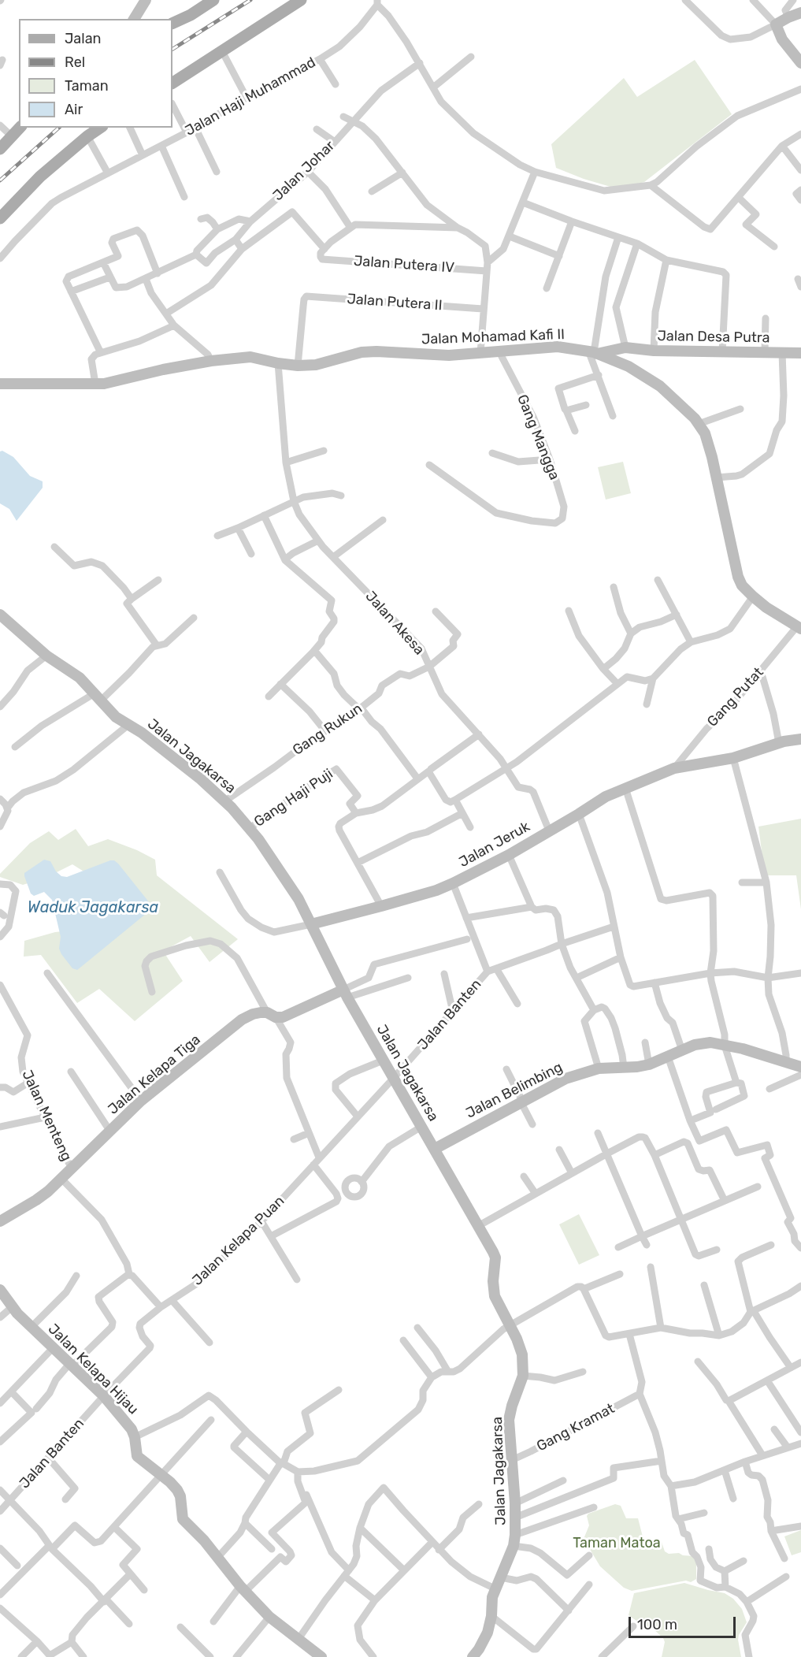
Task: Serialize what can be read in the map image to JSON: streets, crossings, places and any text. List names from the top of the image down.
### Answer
{
  "streets": {
    "main road": [
      "Jalan Mohamad Kafi II",
      "Jalan Desa Putra",
      "Jalan Jagakarsa",
      "Jalan Jeruk",
      "Jalan Kelapa Tiga",
      "Jalan Belimbing",
      "Jalan Kelapa Hijau"
    ],
    "street": [
      "Jalan Haji Muhammad",
      "Jalan Johar",
      "Jalan Putera IV",
      "Jalan Putera II",
      "Gang Mangga",
      "Jalan Akesa",
      "Gang Putat",
      "Gang Rukun",
      "Gang Haji Puji",
      "Jalan Banten",
      "Jalan Menteng",
      "Jalan Kelapa Puan",
      "Gang Kramat"
    ]
  },
  "crossings": [
    ["Jalan Putera II", "Jalan Mohamad Kafi II"],
    ["Jalan Mohamad Kafi II", "Jalan Desa Putra"],
    ["Jalan Mohamad Kafi II", "Gang Mangga"],
    ["Jalan Mohamad Kafi II", "Jalan Akesa"],
    ["Jalan Mohamad Kafi II", "Gang Putat"],
    ["Jalan Akesa", "Gang Rukun"],
    ["Jalan Akesa", "Jalan Jeruk"],
    ["Gang Putat", "Jalan Jeruk"],
    ["Gang Rukun", "Jalan Jagakarsa"],
    ["Jalan Jagakarsa", "Gang Haji Puji"],
    ["Jalan Jagakarsa", "Jalan Jeruk"],
    ["Jalan Jagakarsa", "Jalan Banten"],
    ["Jalan Jagakarsa", "Jalan Kelapa Tiga"],
    ["Jalan Jagakarsa", "Jalan Belimbing"],
    ["Jalan Jagakarsa", "Jalan Kelapa Puan"],
    ["Jalan Jagakarsa", "Gang Kramat"],
    ["Jalan Banten", "Jalan Kelapa Puan"],
    ["Jalan Banten", "Jalan Kelapa Hijau"],
    ["Jalan Kelapa Tiga", "Jalan Menteng"],
    ["Jalan Kelapa Puan", "Jalan Kelapa Hijau"]
  ],
  "water": ["Waduk Jagakarsa"],
  "parks": ["Taman Matoa"],
  "legend": [
    "Jalan",
    "Rel",
    "Taman",
    "Air"
  ],
  "scale_bar": "100 m"
}
